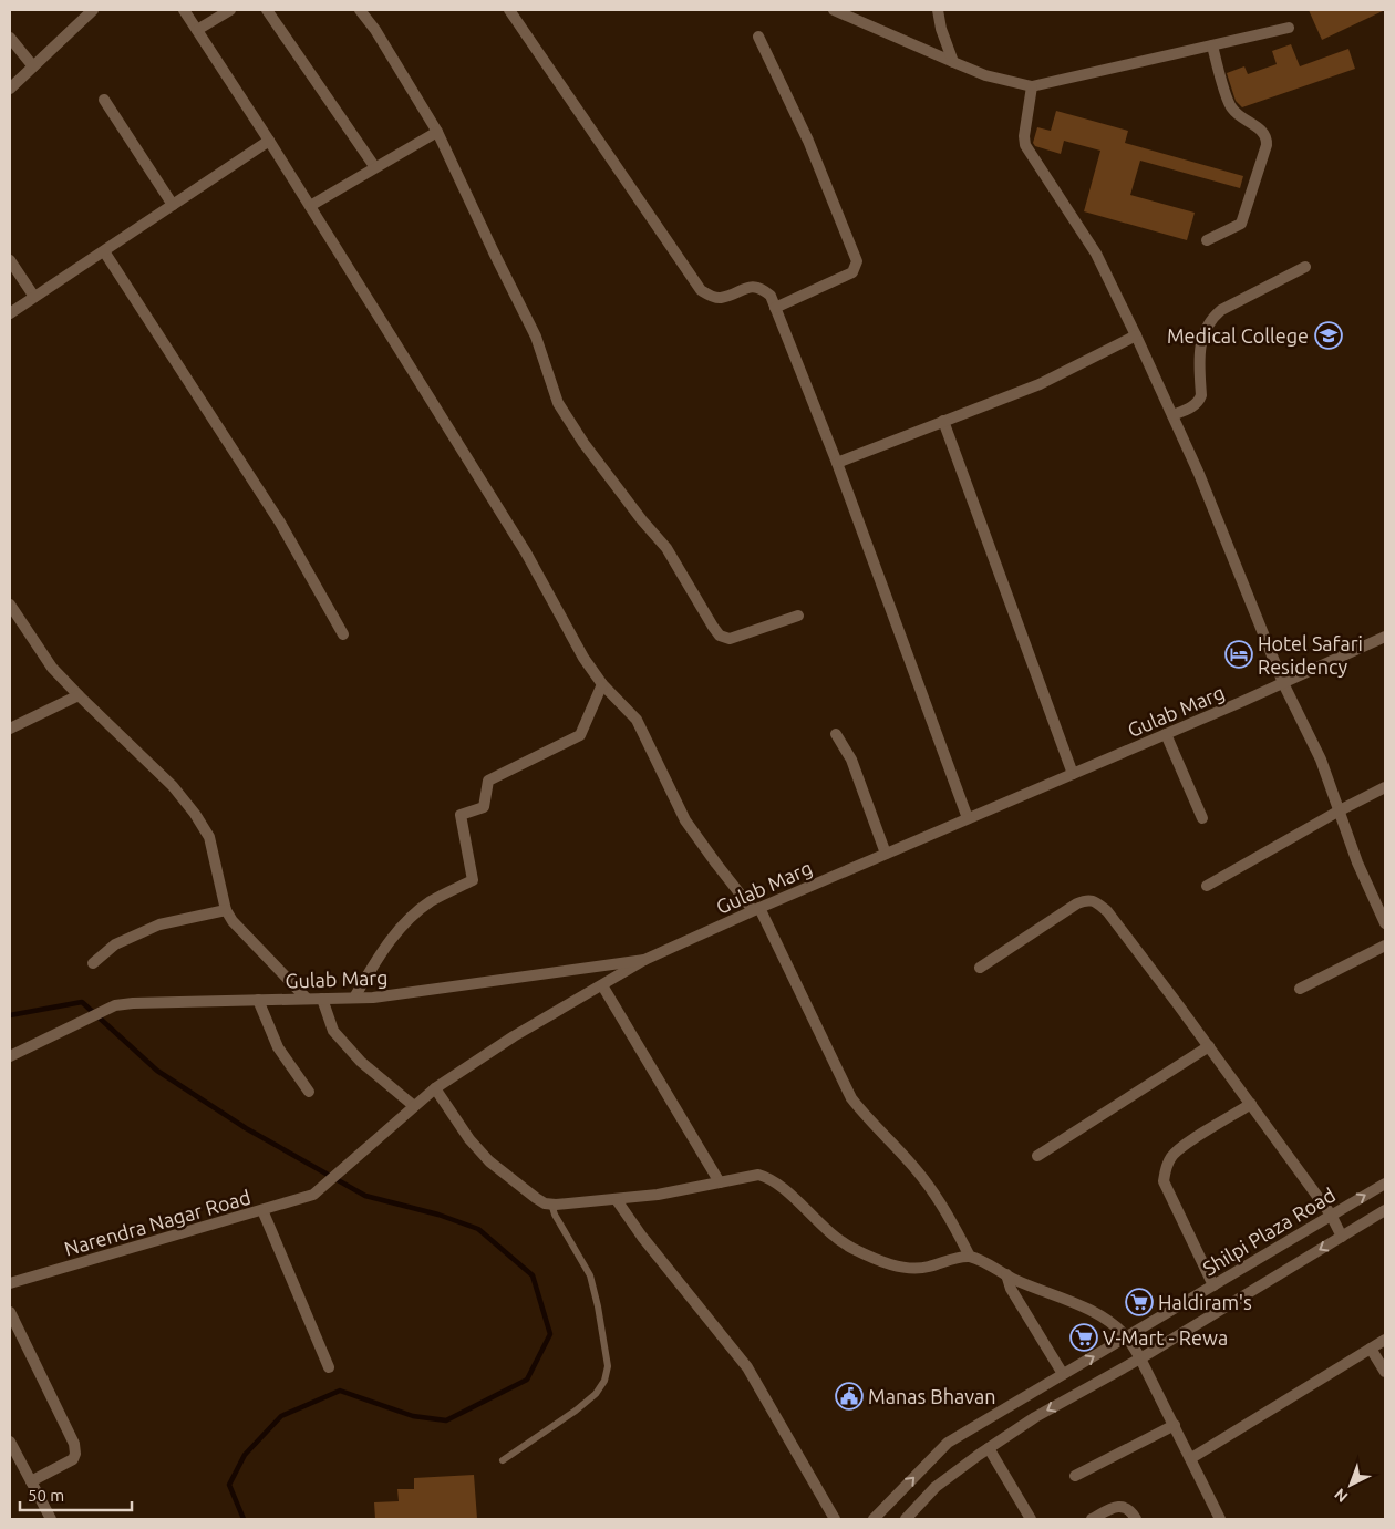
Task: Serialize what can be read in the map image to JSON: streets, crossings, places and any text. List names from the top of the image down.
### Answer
{
  "streets": {
    "street": ["Gulab Marg", "Narendra Nagar Road", "Shilpi Plaza Road"]
  },
  "places": {
    "school or university": ["Medical College"],
    "hotel": ["Hotel Safari Residency"],
    "supermarket": ["Haldiram's", "V-Mart - Rewa"],
    "public building": ["Manas Bhavan"]
  },
  "scale_bar": "50 m",
  "north": "bottom left"
}
